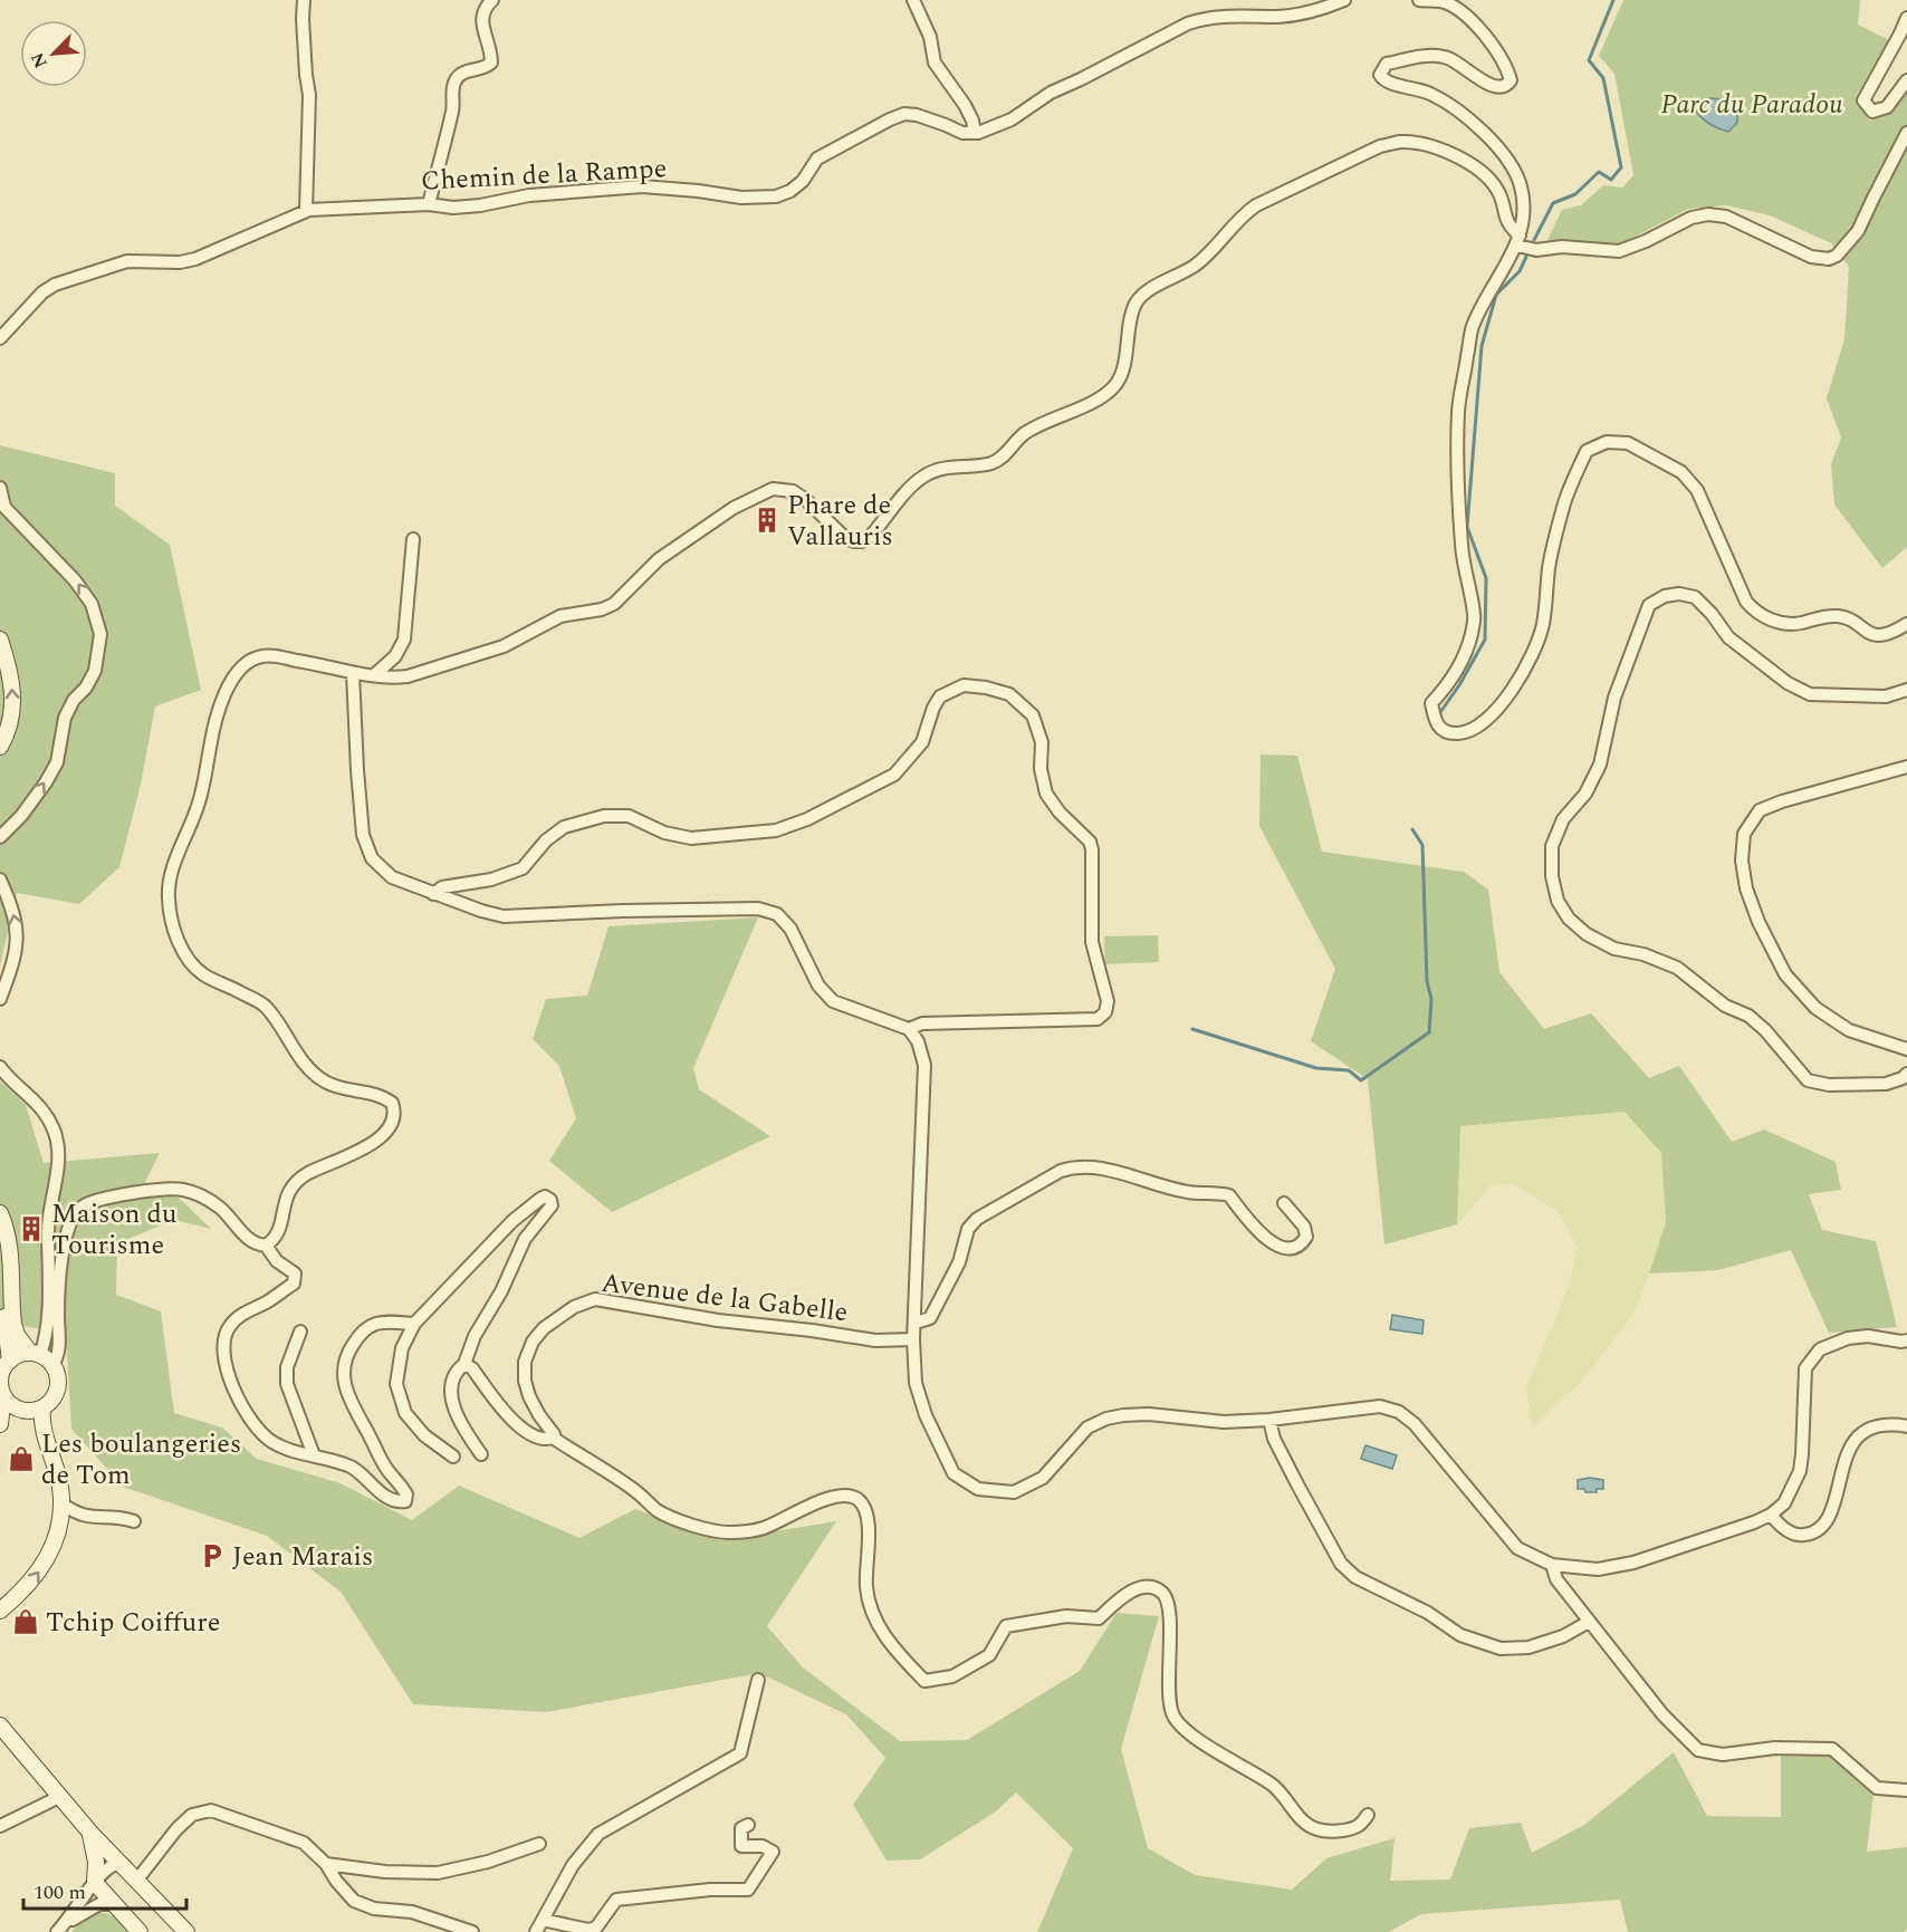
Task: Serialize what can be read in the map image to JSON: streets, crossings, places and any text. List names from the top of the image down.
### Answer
{
  "streets": {
    "street": ["Chemin de la Rampe", "Avenue de la Gabelle"]
  },
  "parks": ["Parc du Paradou"],
  "places": {
    "building": ["Phare de Vallauris", "Maison du Tourisme"],
    "shop": ["Les boulangeries de Tom", "Tchip Coiffure"],
    "parking": ["Jean Marais"]
  },
  "scale_bar": "100 m",
  "north": "bottom left"
}
